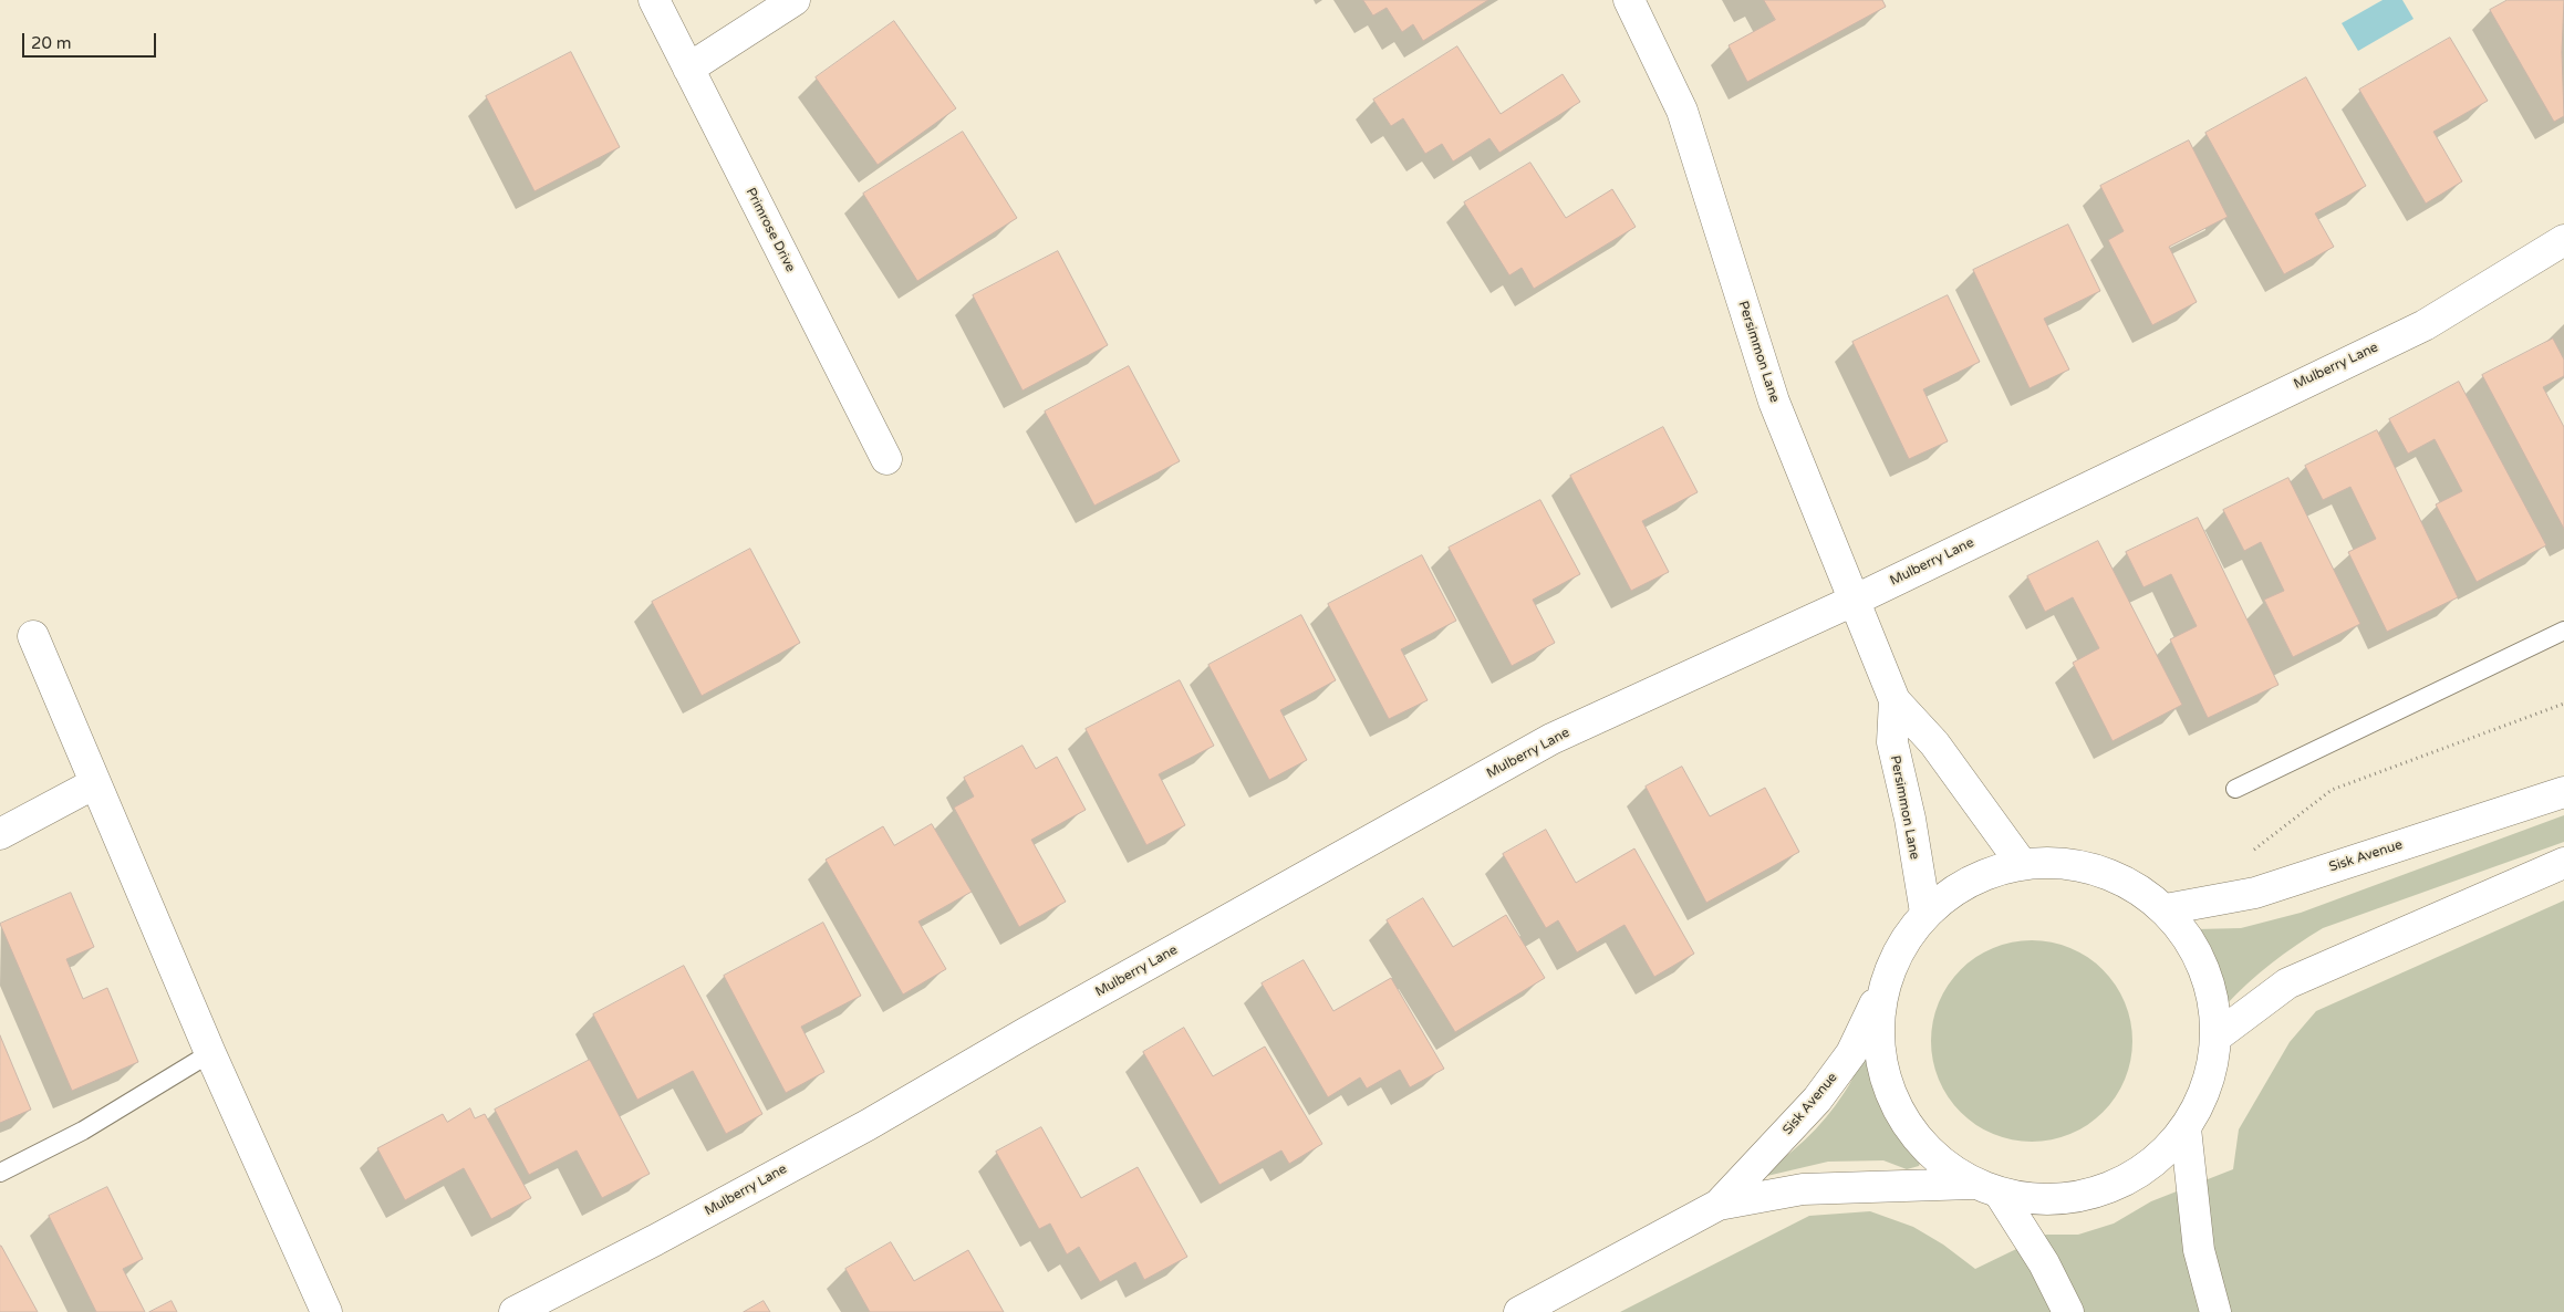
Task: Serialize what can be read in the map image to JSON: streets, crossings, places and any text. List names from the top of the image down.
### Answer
{
  "streets": {
    "street": [
      "Primrose Drive",
      "Persimmon Lane",
      "Mulberry Lane",
      "Sisk Avenue"
    ]
  },
  "crossings": [
    ["Persimmon Lane", "Mulberry Lane"],
    ["Persimmon Lane", "Sisk Avenue"]
  ],
  "scale_bar": "20 m"
}
